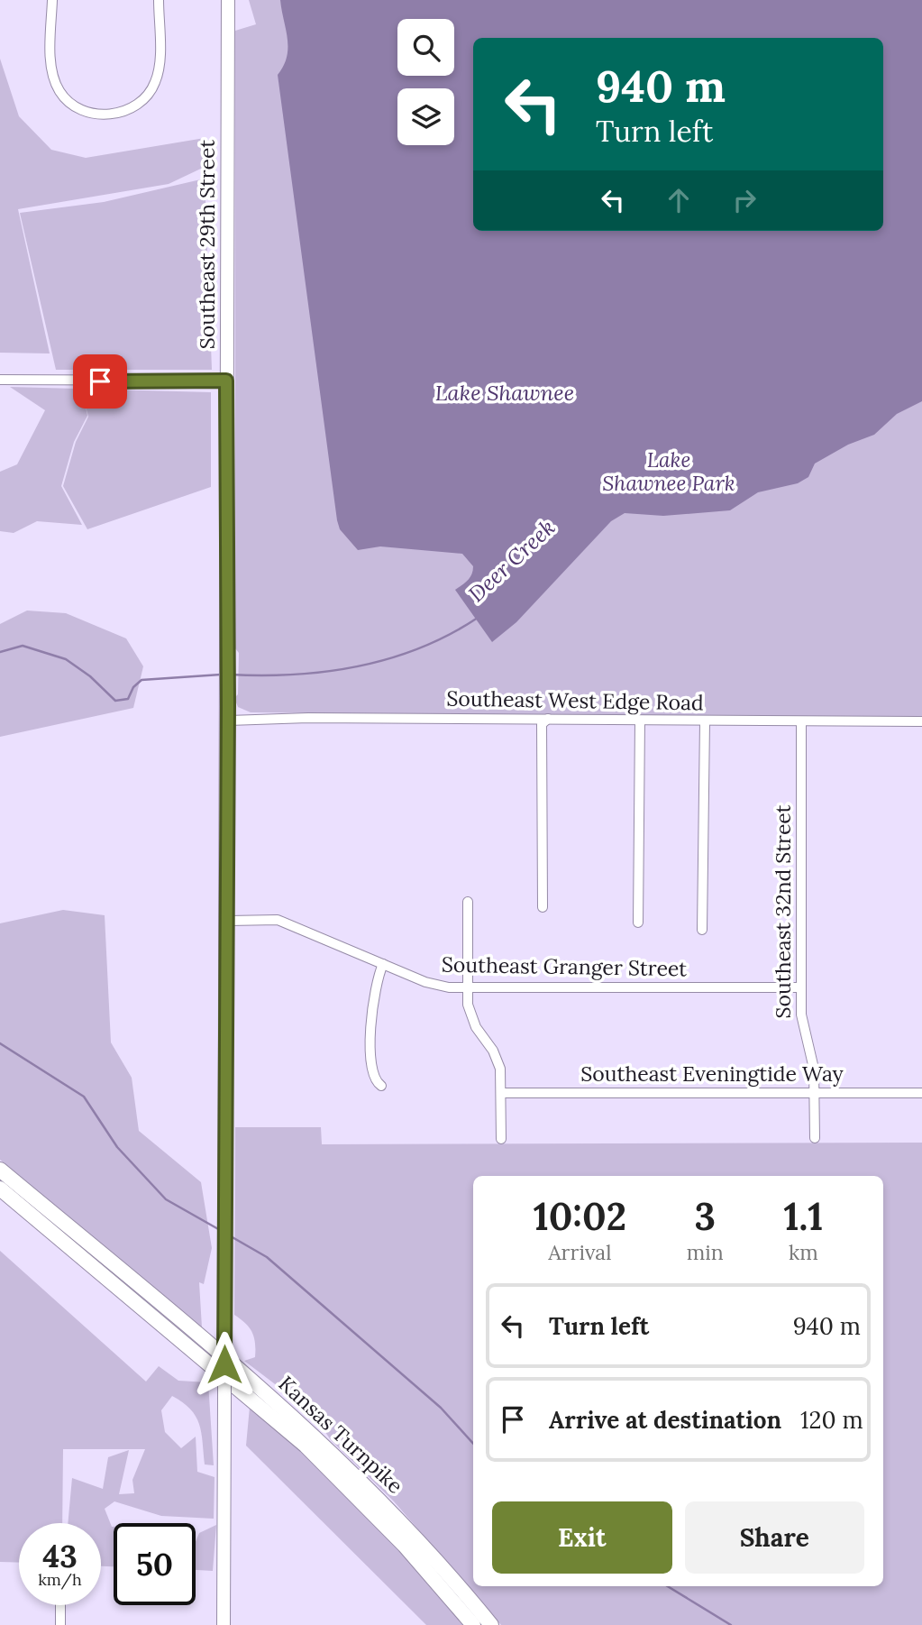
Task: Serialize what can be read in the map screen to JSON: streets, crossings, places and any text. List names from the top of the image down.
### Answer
{
  "streets": {
    "highway": ["Kansas Turnpike"],
    "main road": ["Southeast 29th Street"],
    "street": [
      "Southeast West Edge Road",
      "Southeast 32nd Street",
      "Southeast Granger Street",
      "Southeast Eveningtide Way"
    ]
  },
  "crossings": [
    ["Southeast 29th Street", "Southeast West Edge Road"],
    ["Southeast 29th Street", "Southeast Granger Street"],
    ["Southeast West Edge Road", "Southeast 32nd Street"],
    ["Southeast 32nd Street", "Southeast Granger Street"],
    ["Southeast 32nd Street", "Southeast Eveningtide Way"]
  ],
  "water": ["Lake Shawnee", "Deer Creek"],
  "parks": ["Lake Shawnee Park"],
  "page": {
    "turn": ["940 m", "Turn left"],
    "eta": [
      "10:02",
      "Arrival",
      "3",
      "min",
      "1.1",
      "km"
    ],
    "list": [
      {
        "name": "Turn left",
        "value": "940 m"
      },
      {
        "name": "Arrive at destination",
        "value": "120 m"
      }
    ],
    "buttons": ["Exit", "Share"],
    "speed": "43 km/h",
    "limit": "50"
  }
}
